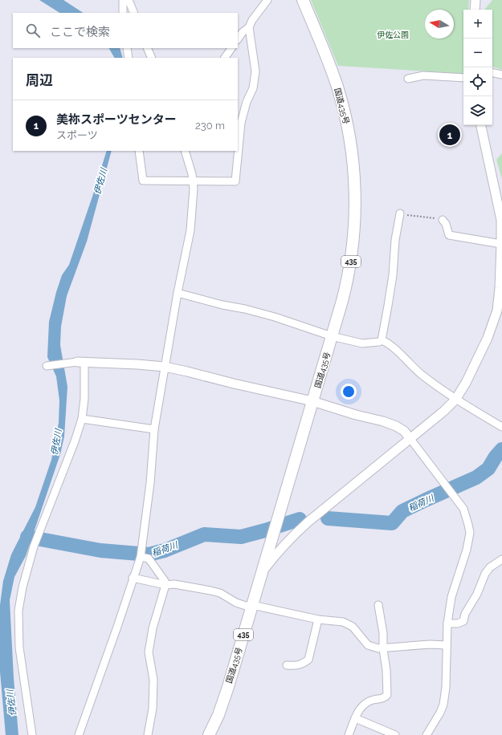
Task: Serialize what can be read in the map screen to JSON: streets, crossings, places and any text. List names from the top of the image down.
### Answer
{
  "streets": {
    "highway": ["国道435号", "435"]
  },
  "water": ["伊佐川", "稲荷川"],
  "parks": ["伊佐公園"],
  "north": "left",
  "page": {
    "map_buttons": ["+", "−"],
    "search": "ここで検索",
    "heading": "周辺",
    "list": [
      {
        "mark": "1",
        "name": "美祢スポーツセンター",
        "note": "スポーツ",
        "value": "230 m"
      }
    ],
    "pins": "1"
  }
}
